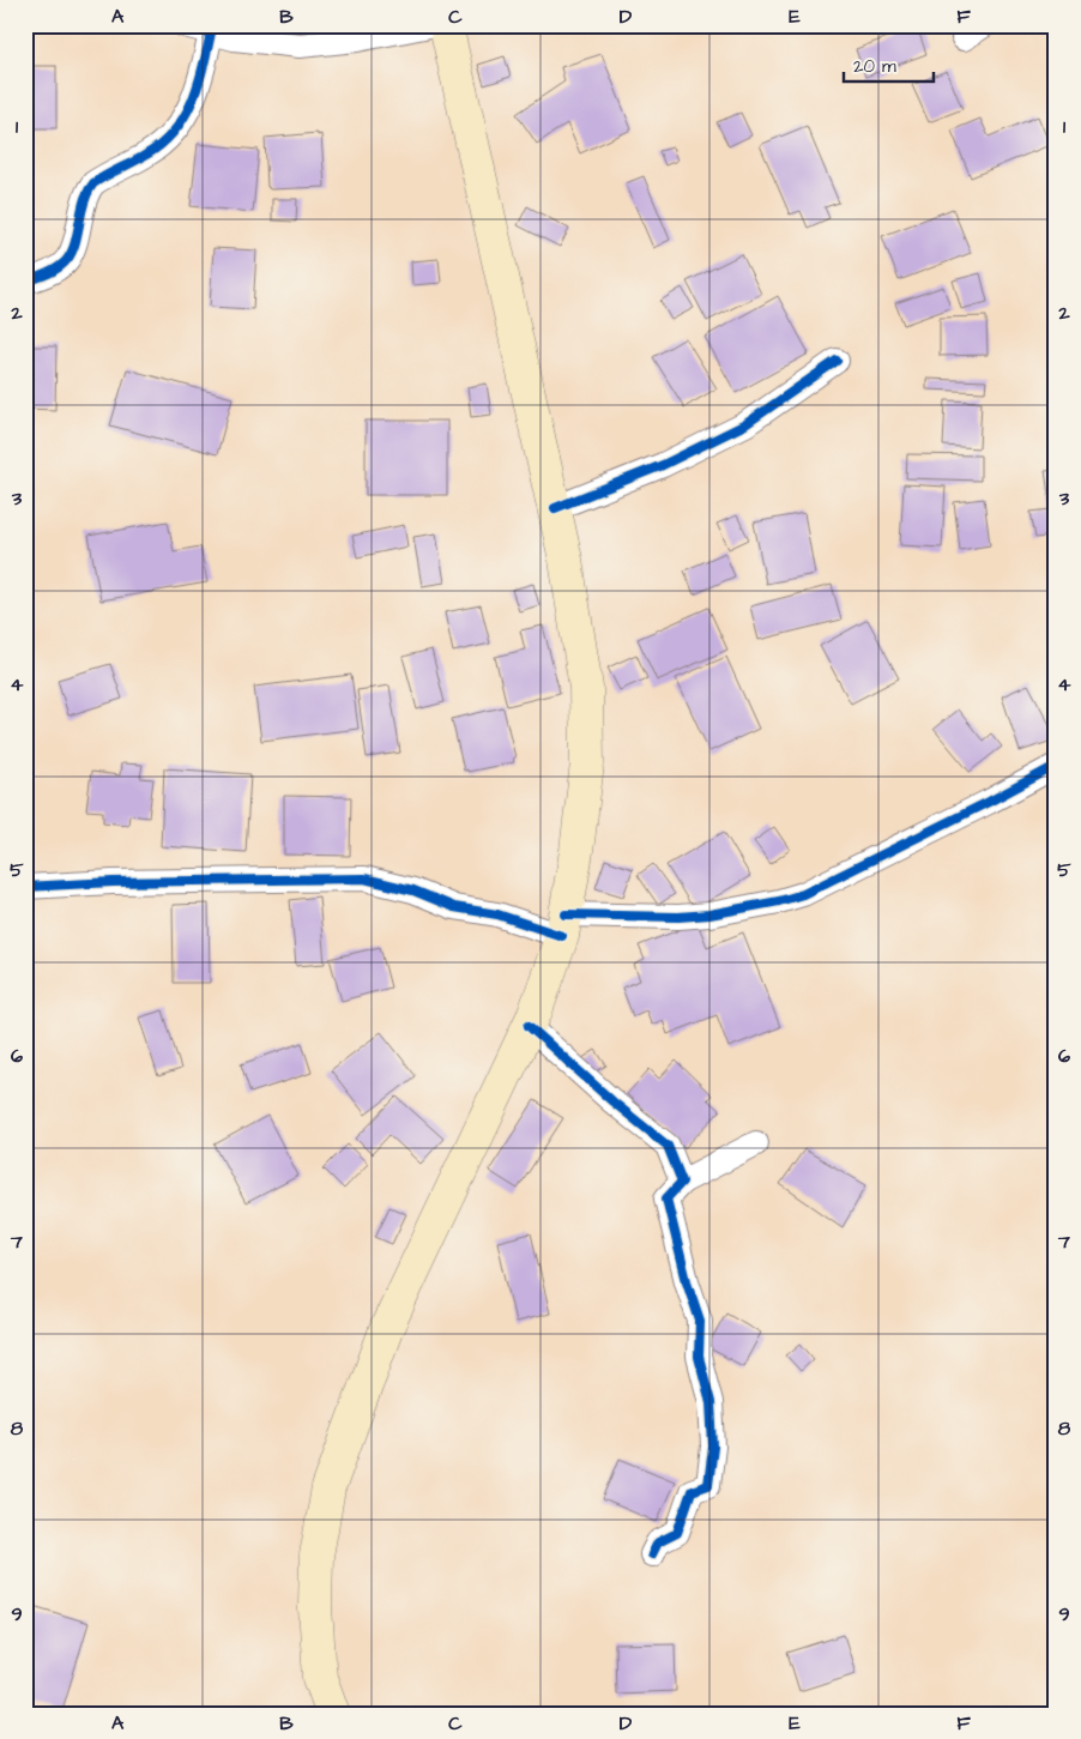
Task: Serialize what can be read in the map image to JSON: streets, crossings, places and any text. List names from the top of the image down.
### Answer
{
  "scale_bar": "20 m",
  "grid": {
    "columns": [
      "A",
      "B",
      "C",
      "D",
      "E",
      "F"
    ],
    "rows": [
      "1",
      "2",
      "3",
      "4",
      "5",
      "6",
      "7",
      "8",
      "9"
    ]
  }
}
